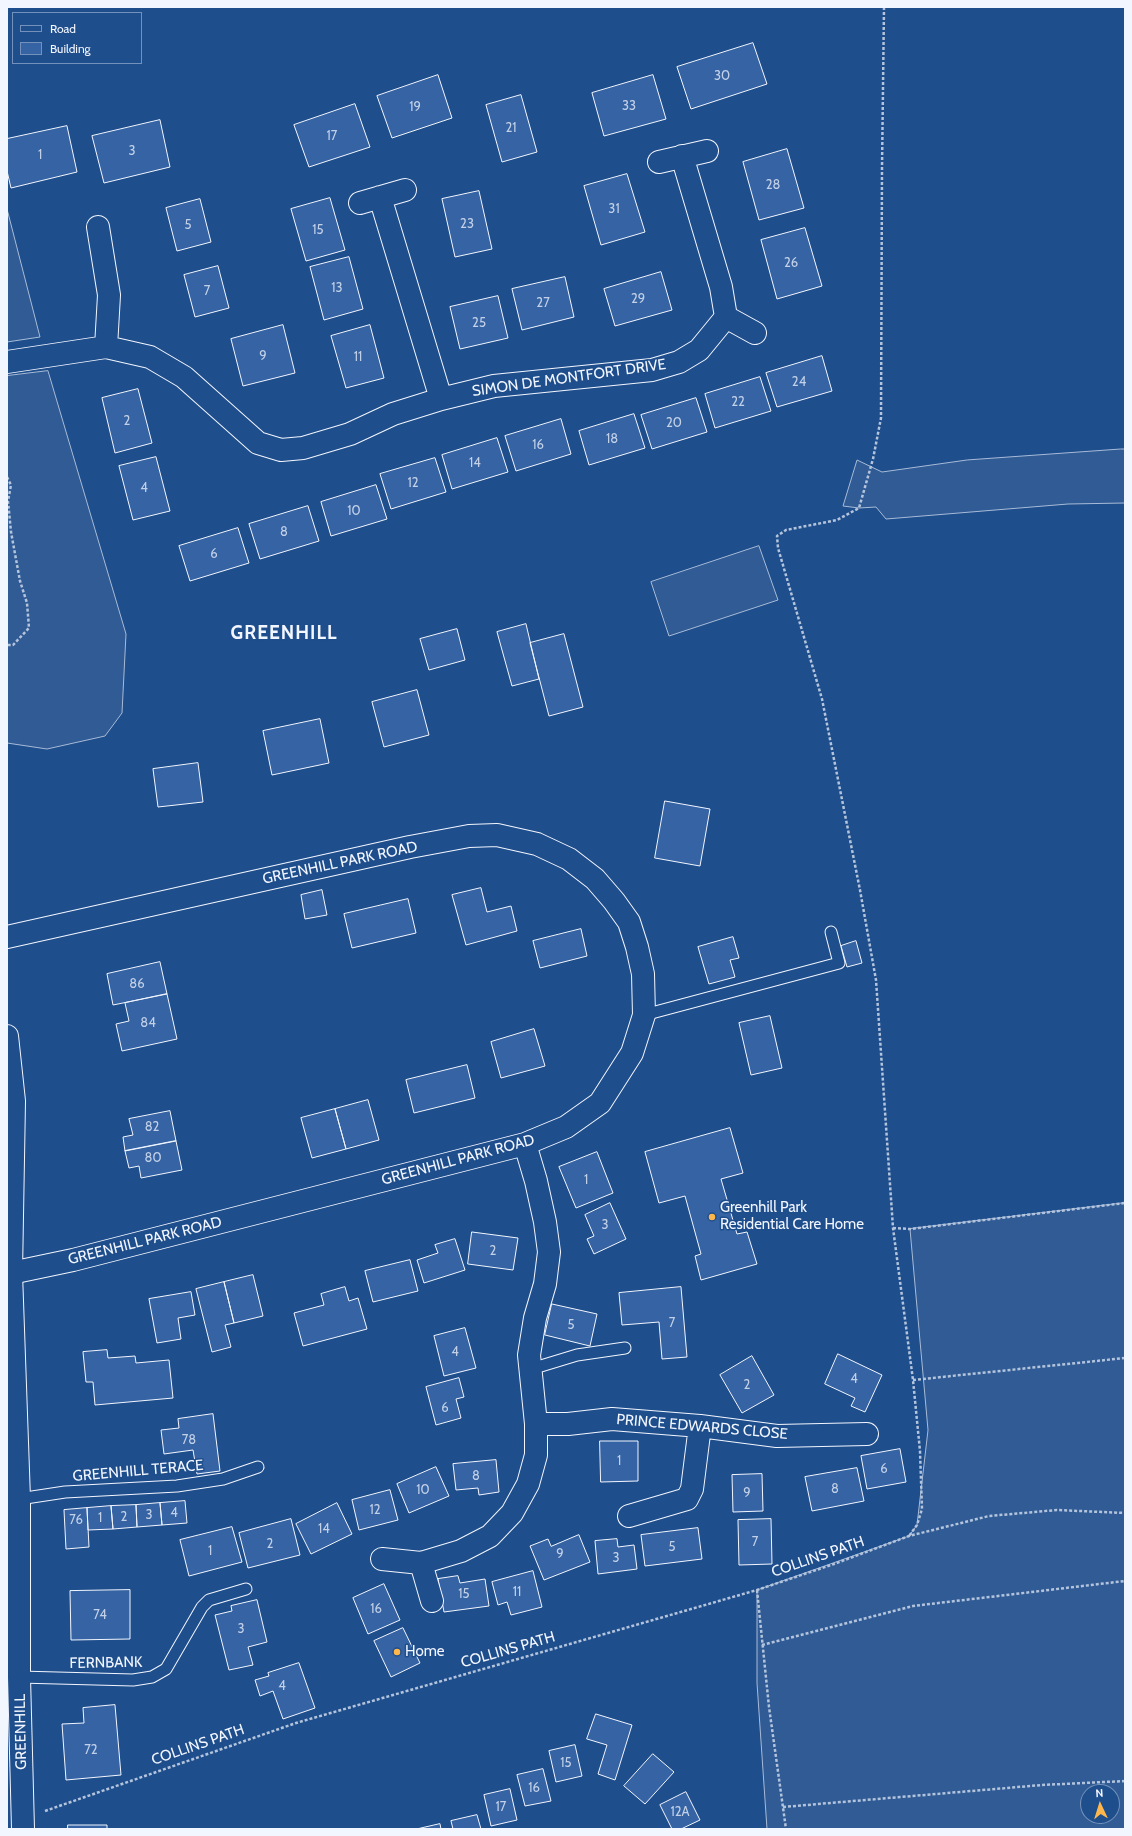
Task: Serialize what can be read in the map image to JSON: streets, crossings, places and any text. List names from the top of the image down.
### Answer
{
  "streets": {
    "street": [
      "SIMON DE MONTFORT DRIVE",
      "GREENHILL PARK ROAD",
      "PRINCE EDWARDS CLOSE",
      "GREENHILL"
    ],
    "lane": ["GREENHILL TERACE", "FERNBANK"],
    "path": ["COLLINS PATH"]
  },
  "crossings": [
    ["GREENHILL PARK ROAD", "GREENHILL"],
    ["GREENHILL TERACE", "GREENHILL"],
    ["COLLINS PATH", "GREENHILL"],
    ["FERNBANK", "GREENHILL"]
  ],
  "districts": ["GREENHILL"],
  "places": ["Greenhill Park Residential Care Home", "Home"],
  "house_numbers": [
    "30",
    "33",
    "19",
    "21",
    "17",
    "3",
    "1",
    "28",
    "31",
    "23",
    "5",
    "15",
    "26",
    "13",
    "7",
    "29",
    "27",
    "25",
    "9",
    "11",
    "24",
    "22",
    "2",
    "20",
    "18",
    "16",
    "14",
    "12",
    "4",
    "10",
    "8",
    "6",
    "86",
    "84",
    "82",
    "80",
    "1",
    "3",
    "2",
    "7",
    "5",
    "4",
    "4",
    "2",
    "6",
    "78",
    "1",
    "6",
    "8",
    "8",
    "10",
    "9",
    "12",
    "4",
    "3",
    "2",
    "1",
    "76",
    "14",
    "7",
    "2",
    "5",
    "1",
    "9",
    "3",
    "11",
    "15",
    "16",
    "74",
    "3",
    "4",
    "72",
    "15",
    "16",
    "17",
    "12A"
  ],
  "legend": ["Road", "Building"],
  "north": "top"
}
